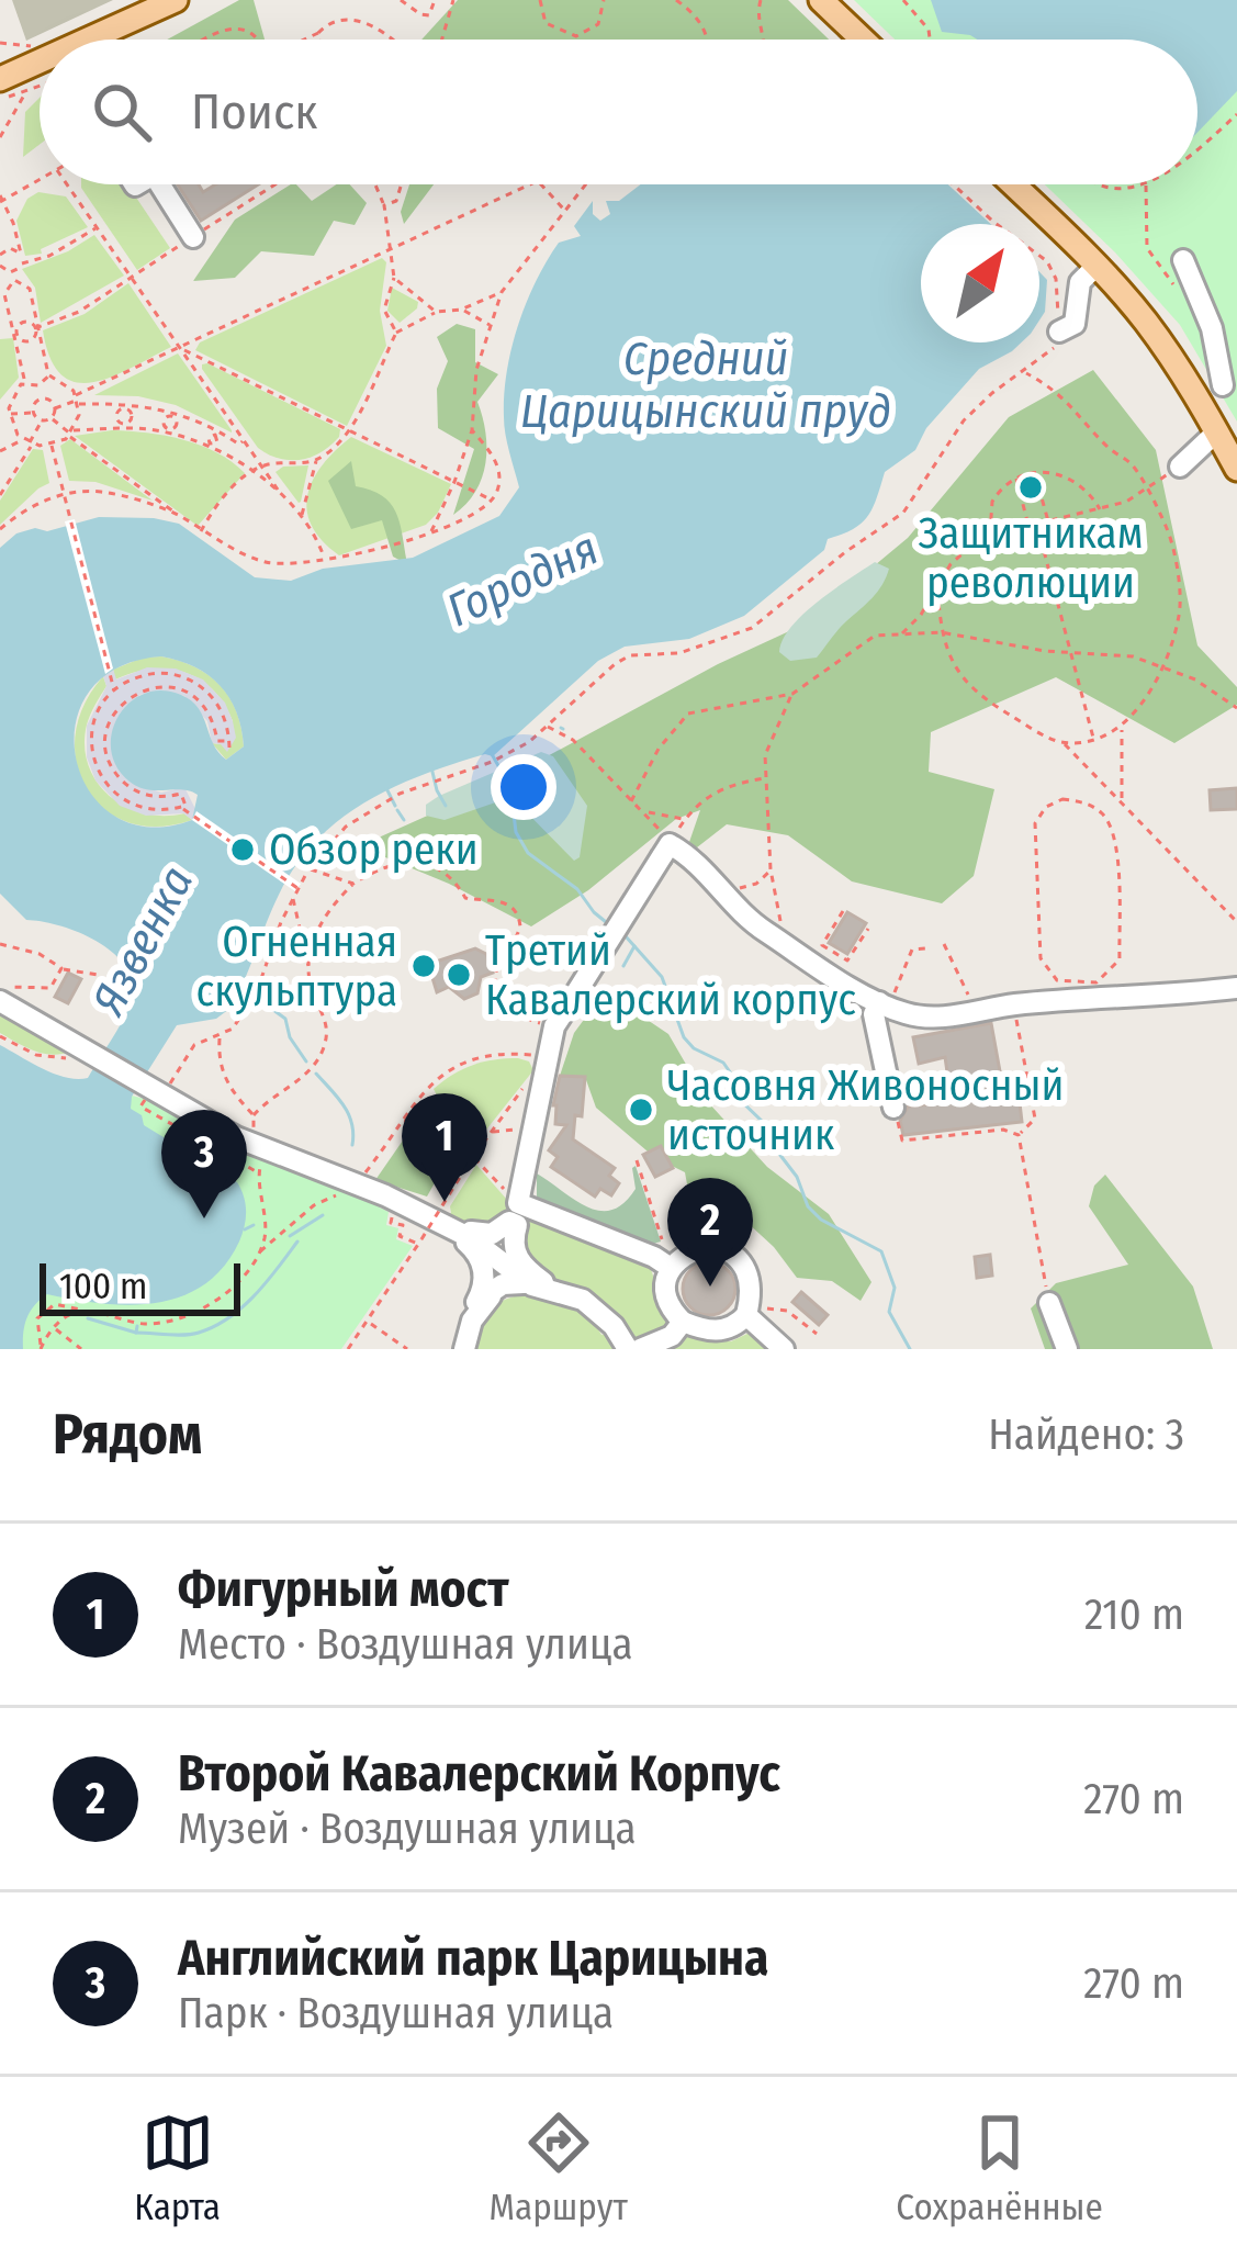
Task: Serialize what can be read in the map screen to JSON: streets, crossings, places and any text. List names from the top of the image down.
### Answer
{
  "water": ["Средний Царицынский пруд", "Городня", "Язвенка"],
  "places": [
    "Защитникам революции",
    "Обзор реки",
    "Огненная скульптура",
    "Третий Кавалерский корпус",
    "Часовня Живоносный источник"
  ],
  "scale_bar": "100 m",
  "north": "top right",
  "page": {
    "search": "Поиск",
    "pins": ["1", "3", "2"],
    "scale": "100 m",
    "heading": ["Рядом", "Найдено: 3"],
    "list": [
      {
        "mark": "1",
        "name": "Фигурный мост",
        "note": "Место · Воздушная улица",
        "value": "210 m"
      },
      {
        "mark": "2",
        "name": "Второй Кавалерский Корпус",
        "note": "Музей · Воздушная улица",
        "value": "270 m"
      },
      {
        "mark": "3",
        "name": "Английский парк Царицына",
        "note": "Парк · Воздушная улица",
        "value": "270 m"
      }
    ],
    "nav": ["Карта", "Маршрут", "Сохранённые"]
  }
}
